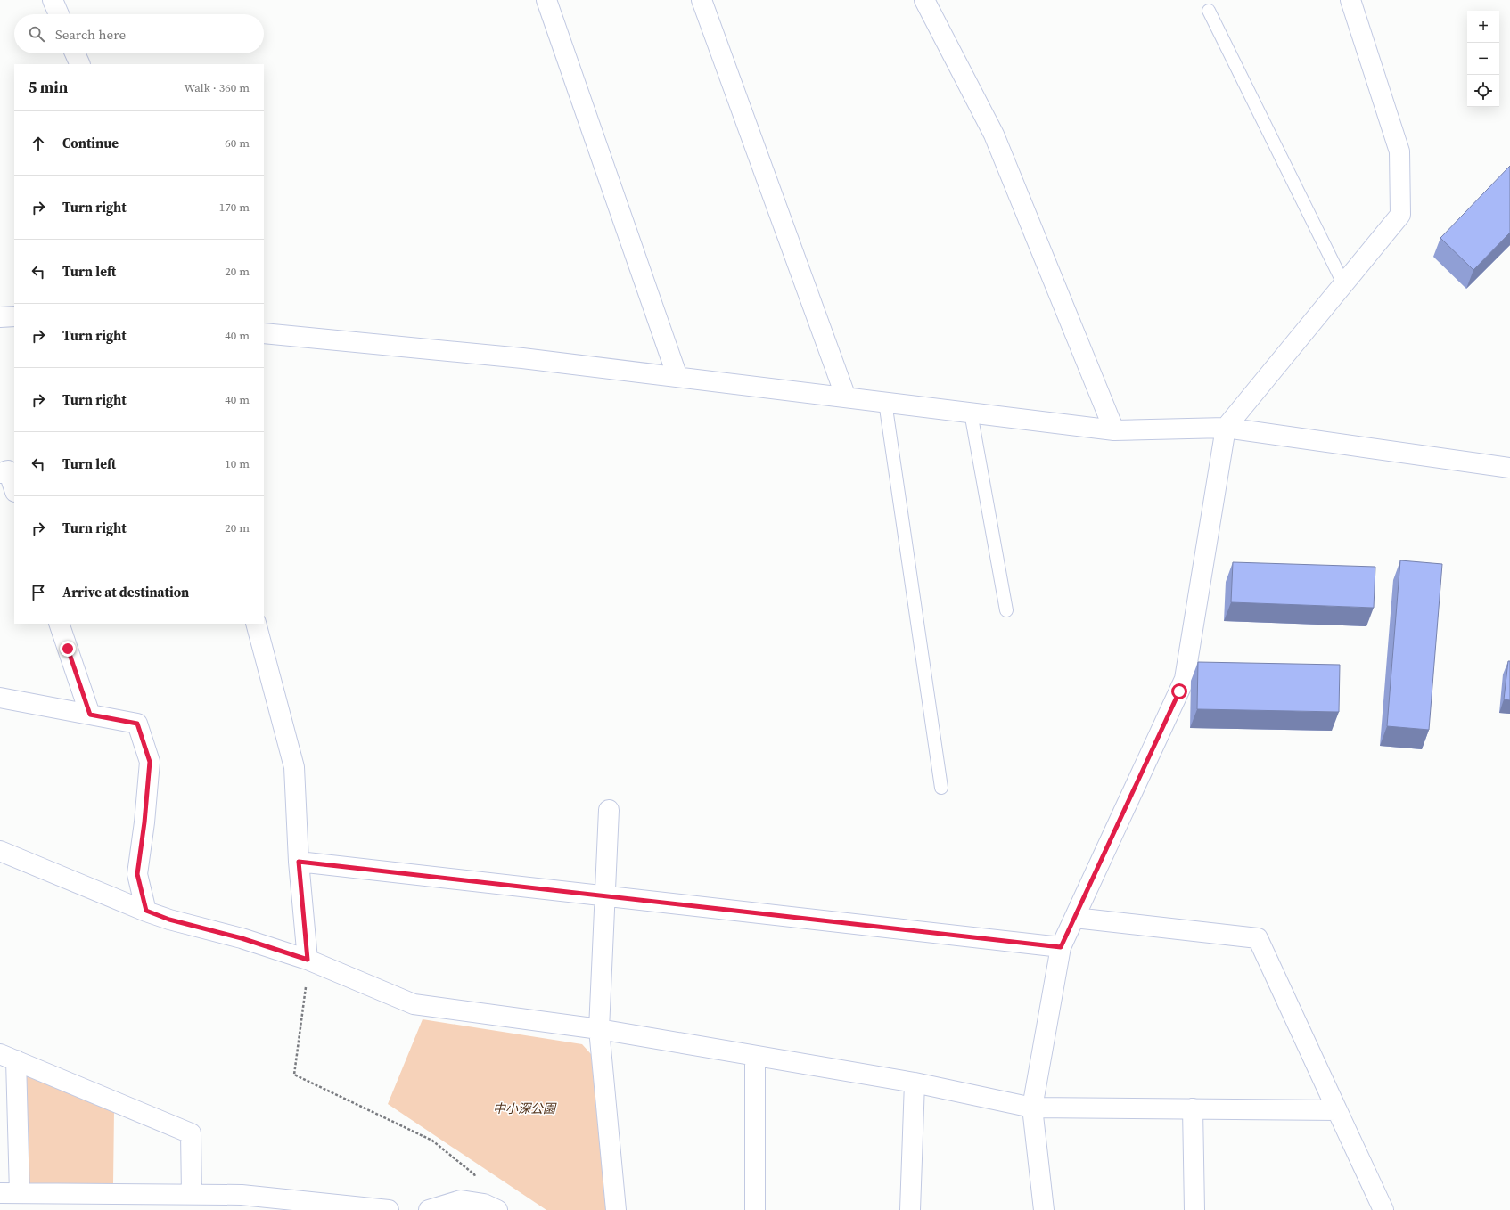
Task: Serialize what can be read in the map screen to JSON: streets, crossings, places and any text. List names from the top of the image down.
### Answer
{
  "parks": ["中小深公園"],
  "page": {
    "map_buttons": ["+", "−"],
    "search": "Search here",
    "heading": ["5 min", "Walk · 360 m"],
    "list": [
      ["Continue", "60 m"],
      ["Turn right", "170 m"],
      ["Turn left", "20 m"],
      ["Turn right", "40 m"],
      ["Turn right", "40 m"],
      ["Turn left", "10 m"],
      ["Turn right", "20 m"],
      "Arrive at destination"
    ]
  }
}
